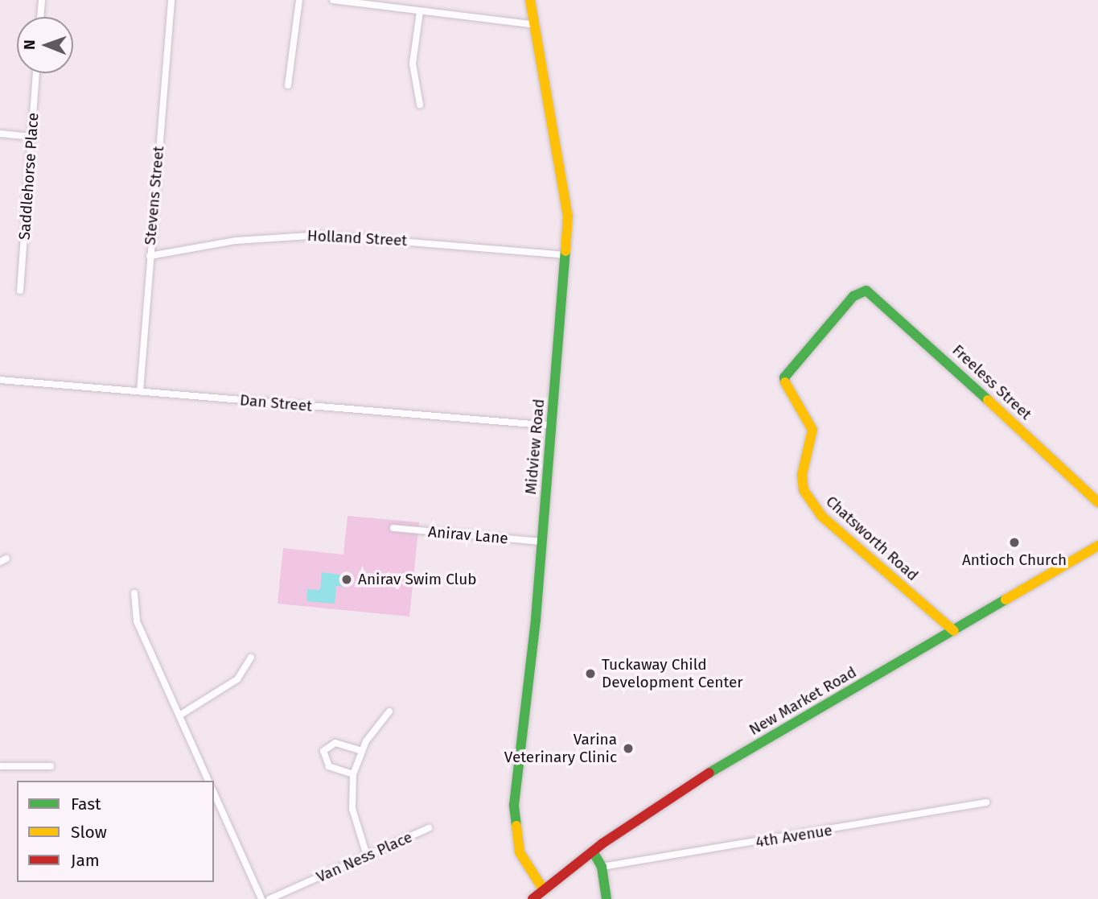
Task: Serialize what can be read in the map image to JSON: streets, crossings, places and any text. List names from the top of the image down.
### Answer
{
  "streets": {
    "street": [
      "Saddlehorse Place",
      "Stevens Street",
      "Holland Street",
      "Freeless Street",
      "Dan Street",
      "Midview Road",
      "Anirav Lane",
      "Chatsworth Road",
      "New Market Road",
      "4th Avenue",
      "Van Ness Place"
    ]
  },
  "crossings": [
    ["Stevens Street", "Holland Street"],
    ["Stevens Street", "Dan Street"],
    ["Holland Street", "Midview Road"],
    ["Freeless Street", "Chatsworth Road"],
    ["Dan Street", "Midview Road"],
    ["Midview Road", "Anirav Lane"],
    ["Midview Road", "New Market Road"],
    ["Chatsworth Road", "New Market Road"]
  ],
  "places": [
    "Antioch Church",
    "Anirav Swim Club",
    "Tuckaway Child Development Center",
    "Varina Veterinary Clinic"
  ],
  "legend": ["Fast", "Slow", "Jam"],
  "north": "left"
}
